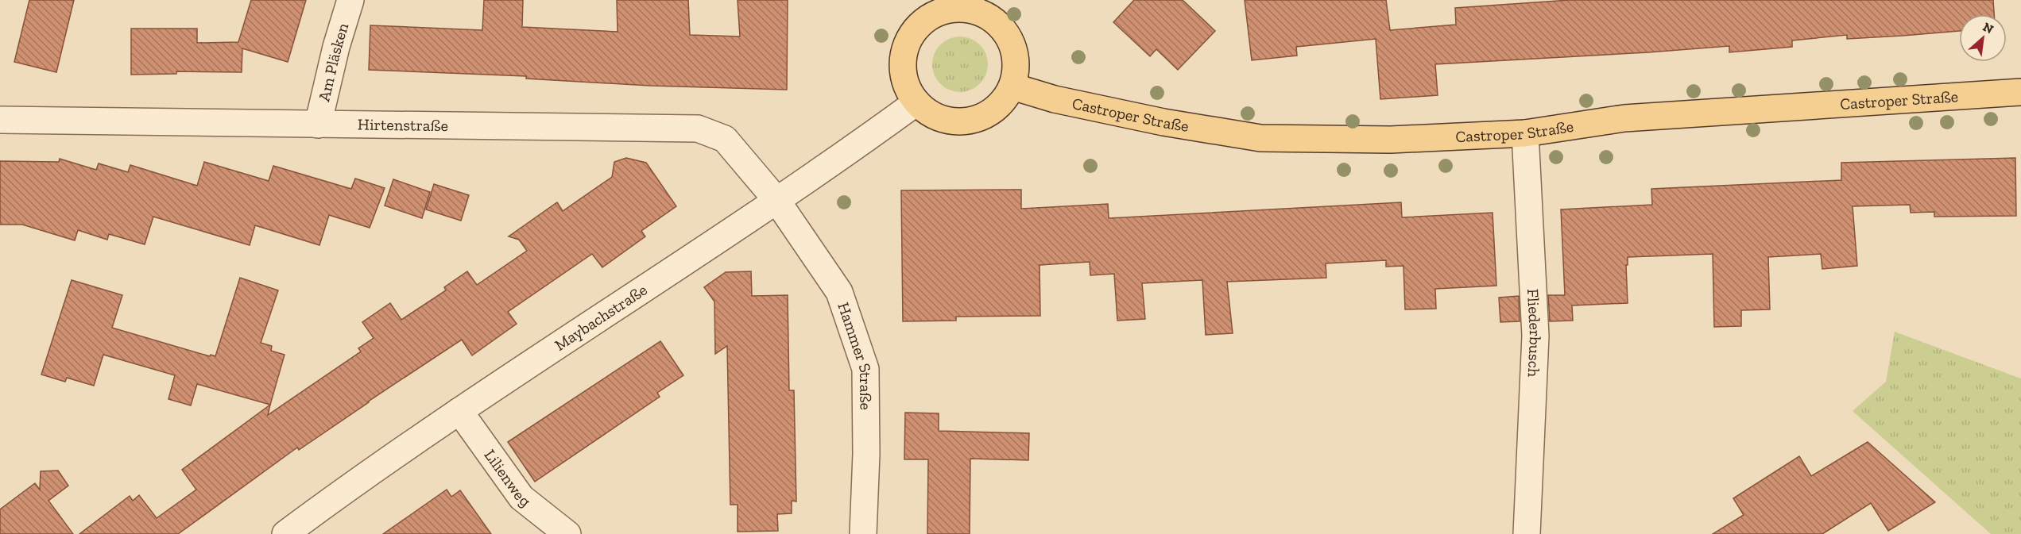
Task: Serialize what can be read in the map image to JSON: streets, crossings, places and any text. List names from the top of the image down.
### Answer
{
  "streets": {
    "main road": ["Castroper Straße"],
    "street": [
      "Am Pläsken",
      "Hirtenstraße",
      "Maybachstraße",
      "Fliederbusch",
      "Hammer Straße",
      "Lilienweg"
    ]
  },
  "crossings": [
    ["Am Pläsken", "Hirtenstraße"],
    ["Castroper Straße", "Maybachstraße"],
    ["Castroper Straße", "Fliederbusch"],
    ["Hirtenstraße", "Maybachstraße"],
    ["Hirtenstraße", "Hammer Straße"],
    ["Maybachstraße", "Hammer Straße"],
    ["Maybachstraße", "Lilienweg"]
  ],
  "north": "top right"
}
